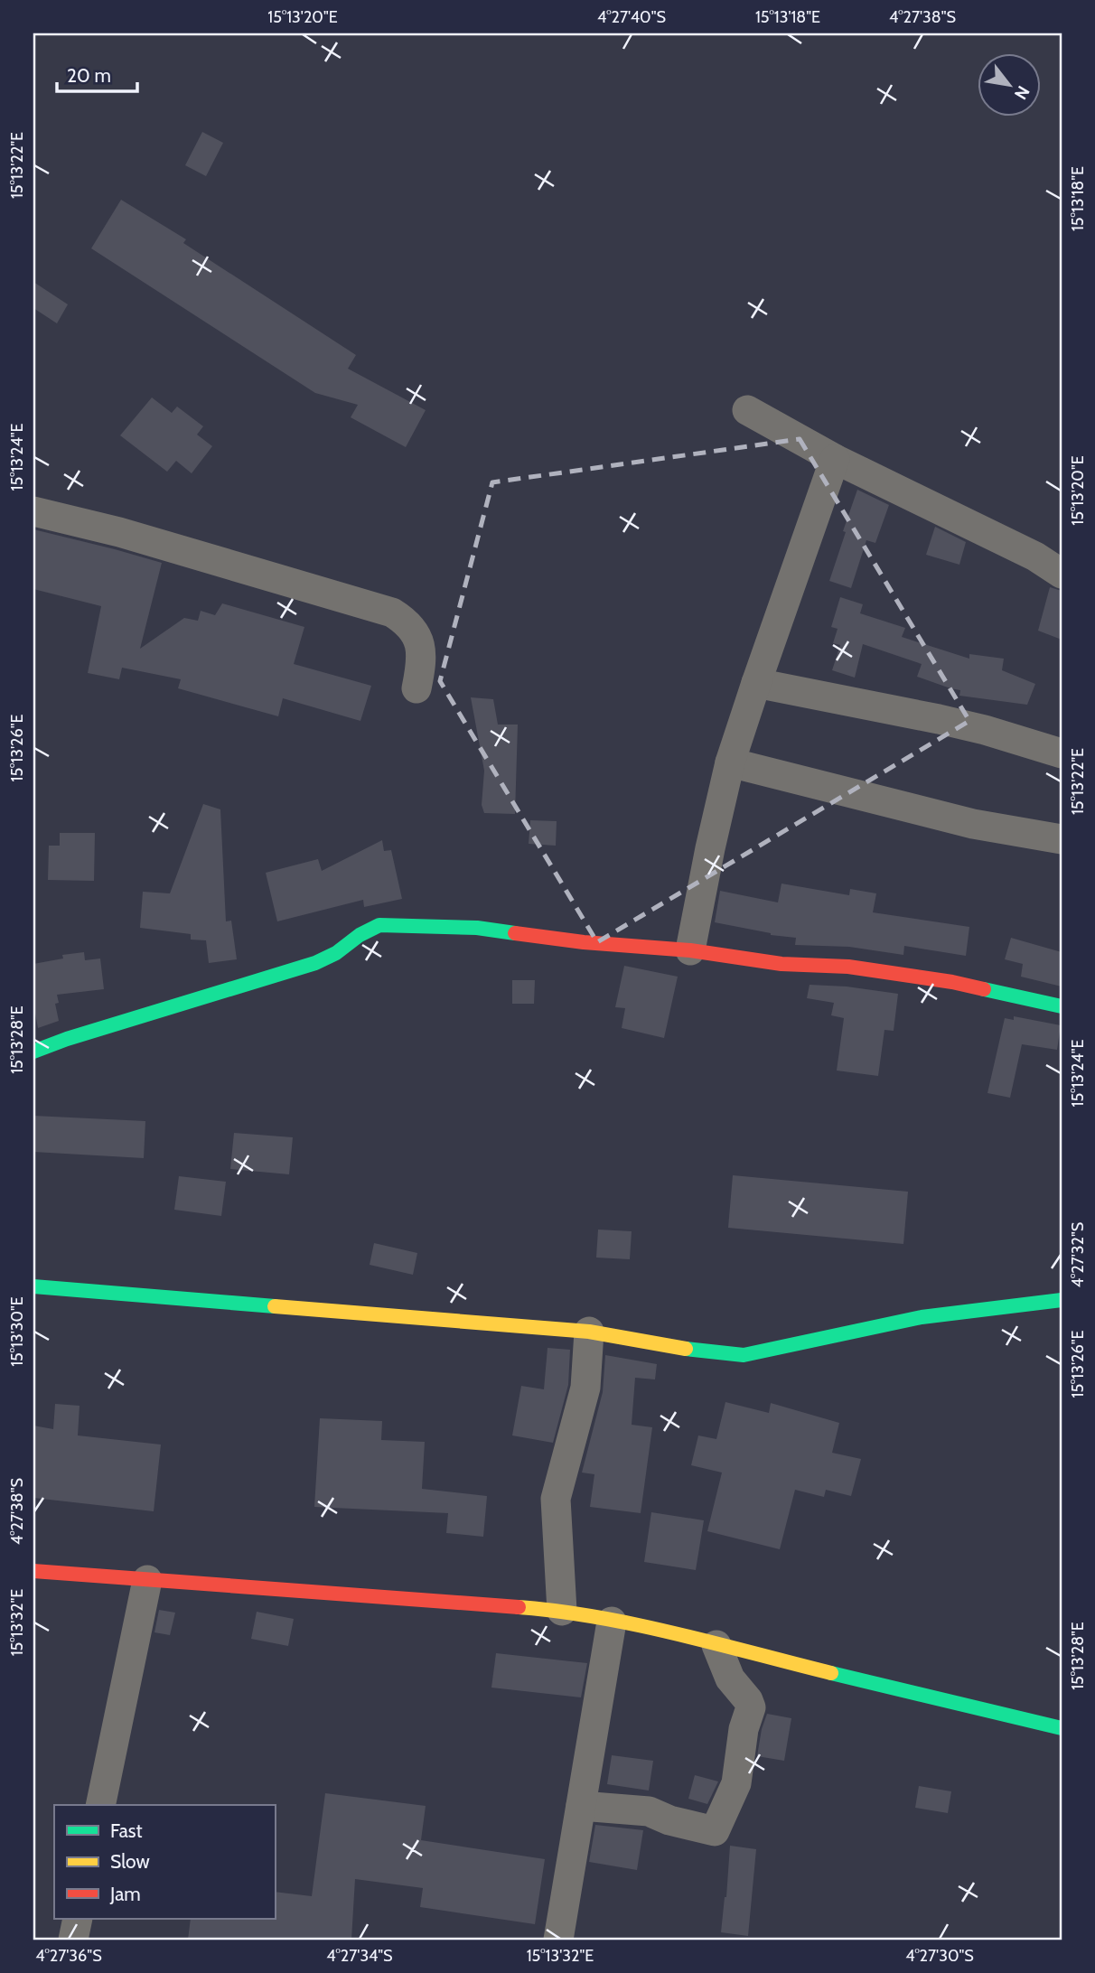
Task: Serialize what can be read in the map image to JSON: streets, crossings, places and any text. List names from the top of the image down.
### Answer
{
  "legend": ["Fast", "Slow", "Jam"],
  "scale_bar": "20 m",
  "north": "bottom right",
  "coordinates": [
    "15°13'20\"E",
    "4°27'40\"S",
    "15°13'18\"E",
    "4°27'38\"S",
    "15°13'22\"E",
    "15°13'24\"E",
    "15°13'26\"E",
    "15°13'28\"E",
    "4°27'32\"S",
    "15°13'30\"E",
    "15°13'32\"E",
    "4°27'36\"S",
    "4°27'34\"S",
    "4°27'30\"S"
  ]
}
